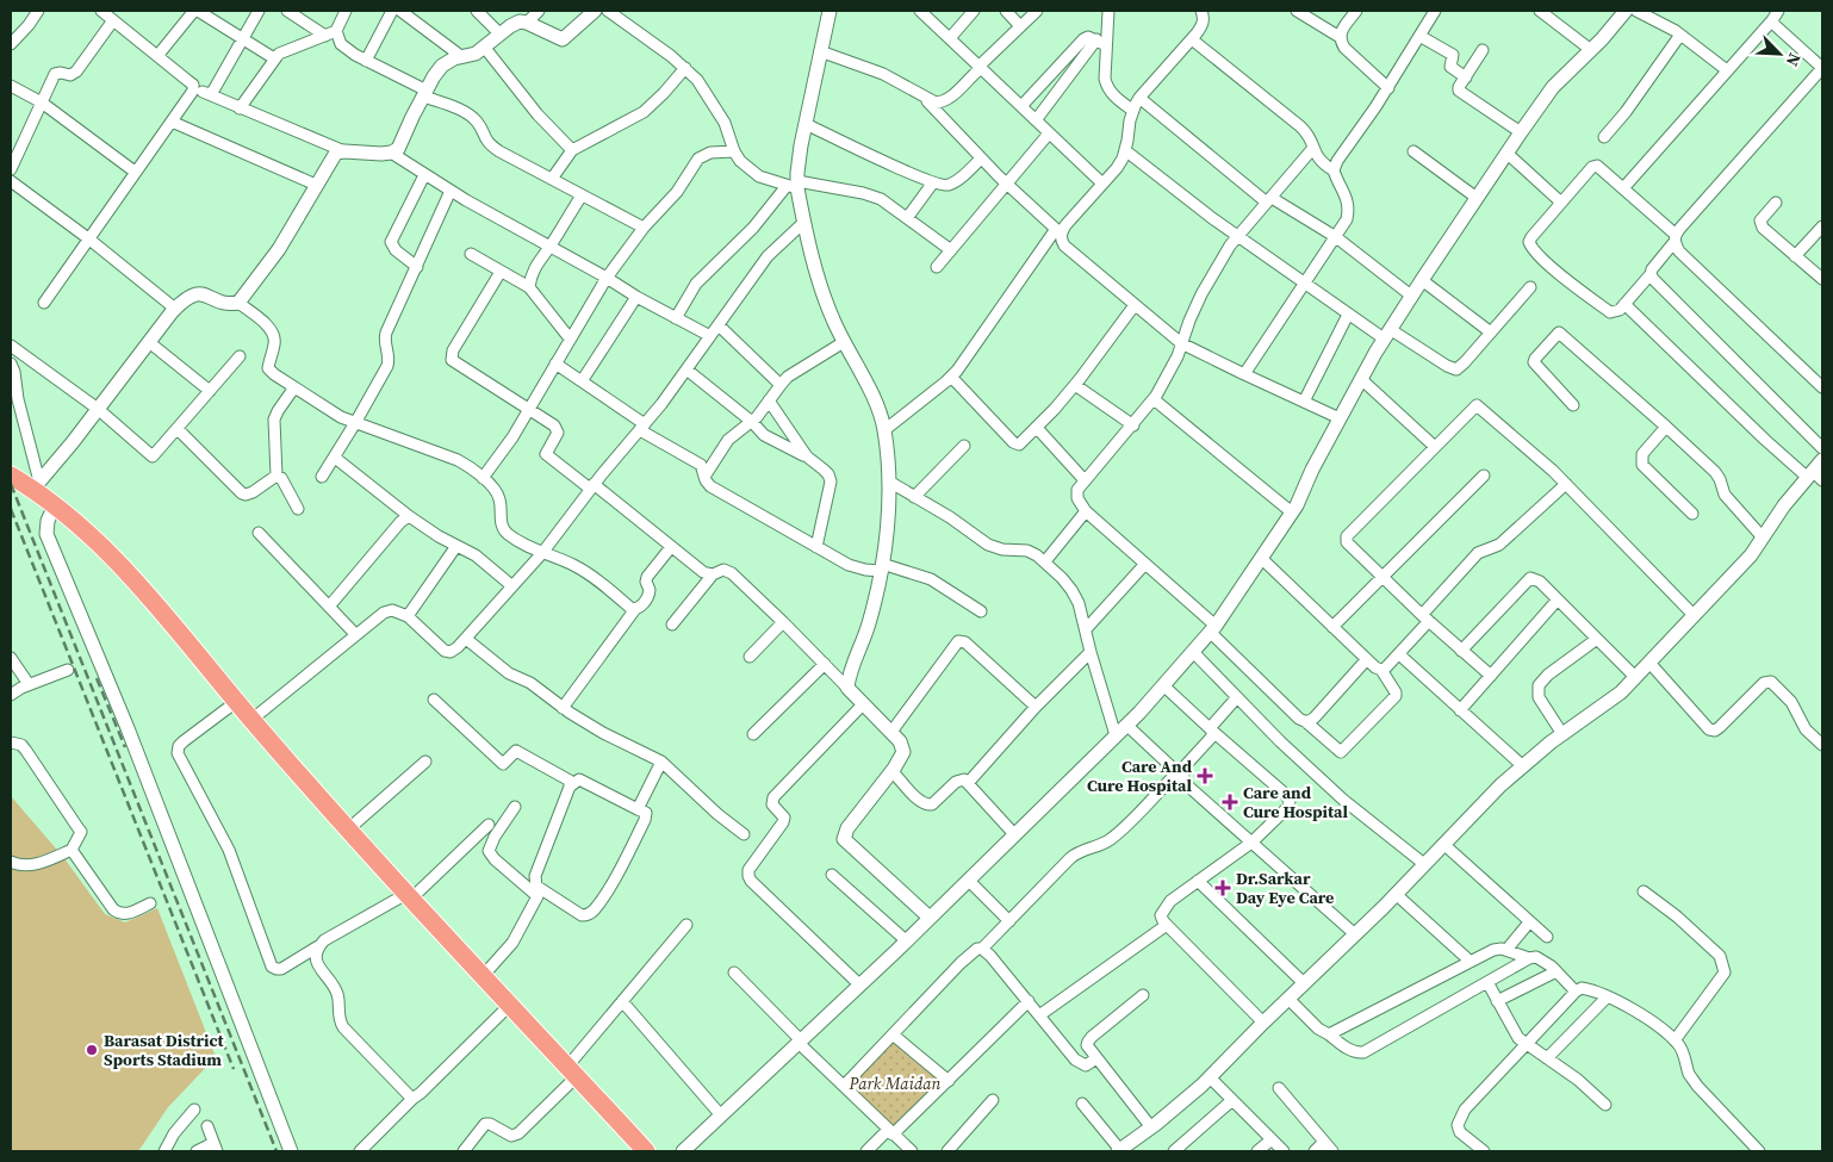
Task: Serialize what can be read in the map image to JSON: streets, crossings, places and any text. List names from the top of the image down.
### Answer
{
  "parks": ["Park Maidan"],
  "places": {
    "health": ["Care And Cure Hospital", "Care and Cure Hospital", "Dr.Sarkar Day Eye Care"],
    "other": ["Barasat District Sports Stadium"]
  },
  "north": "bottom right"
}
